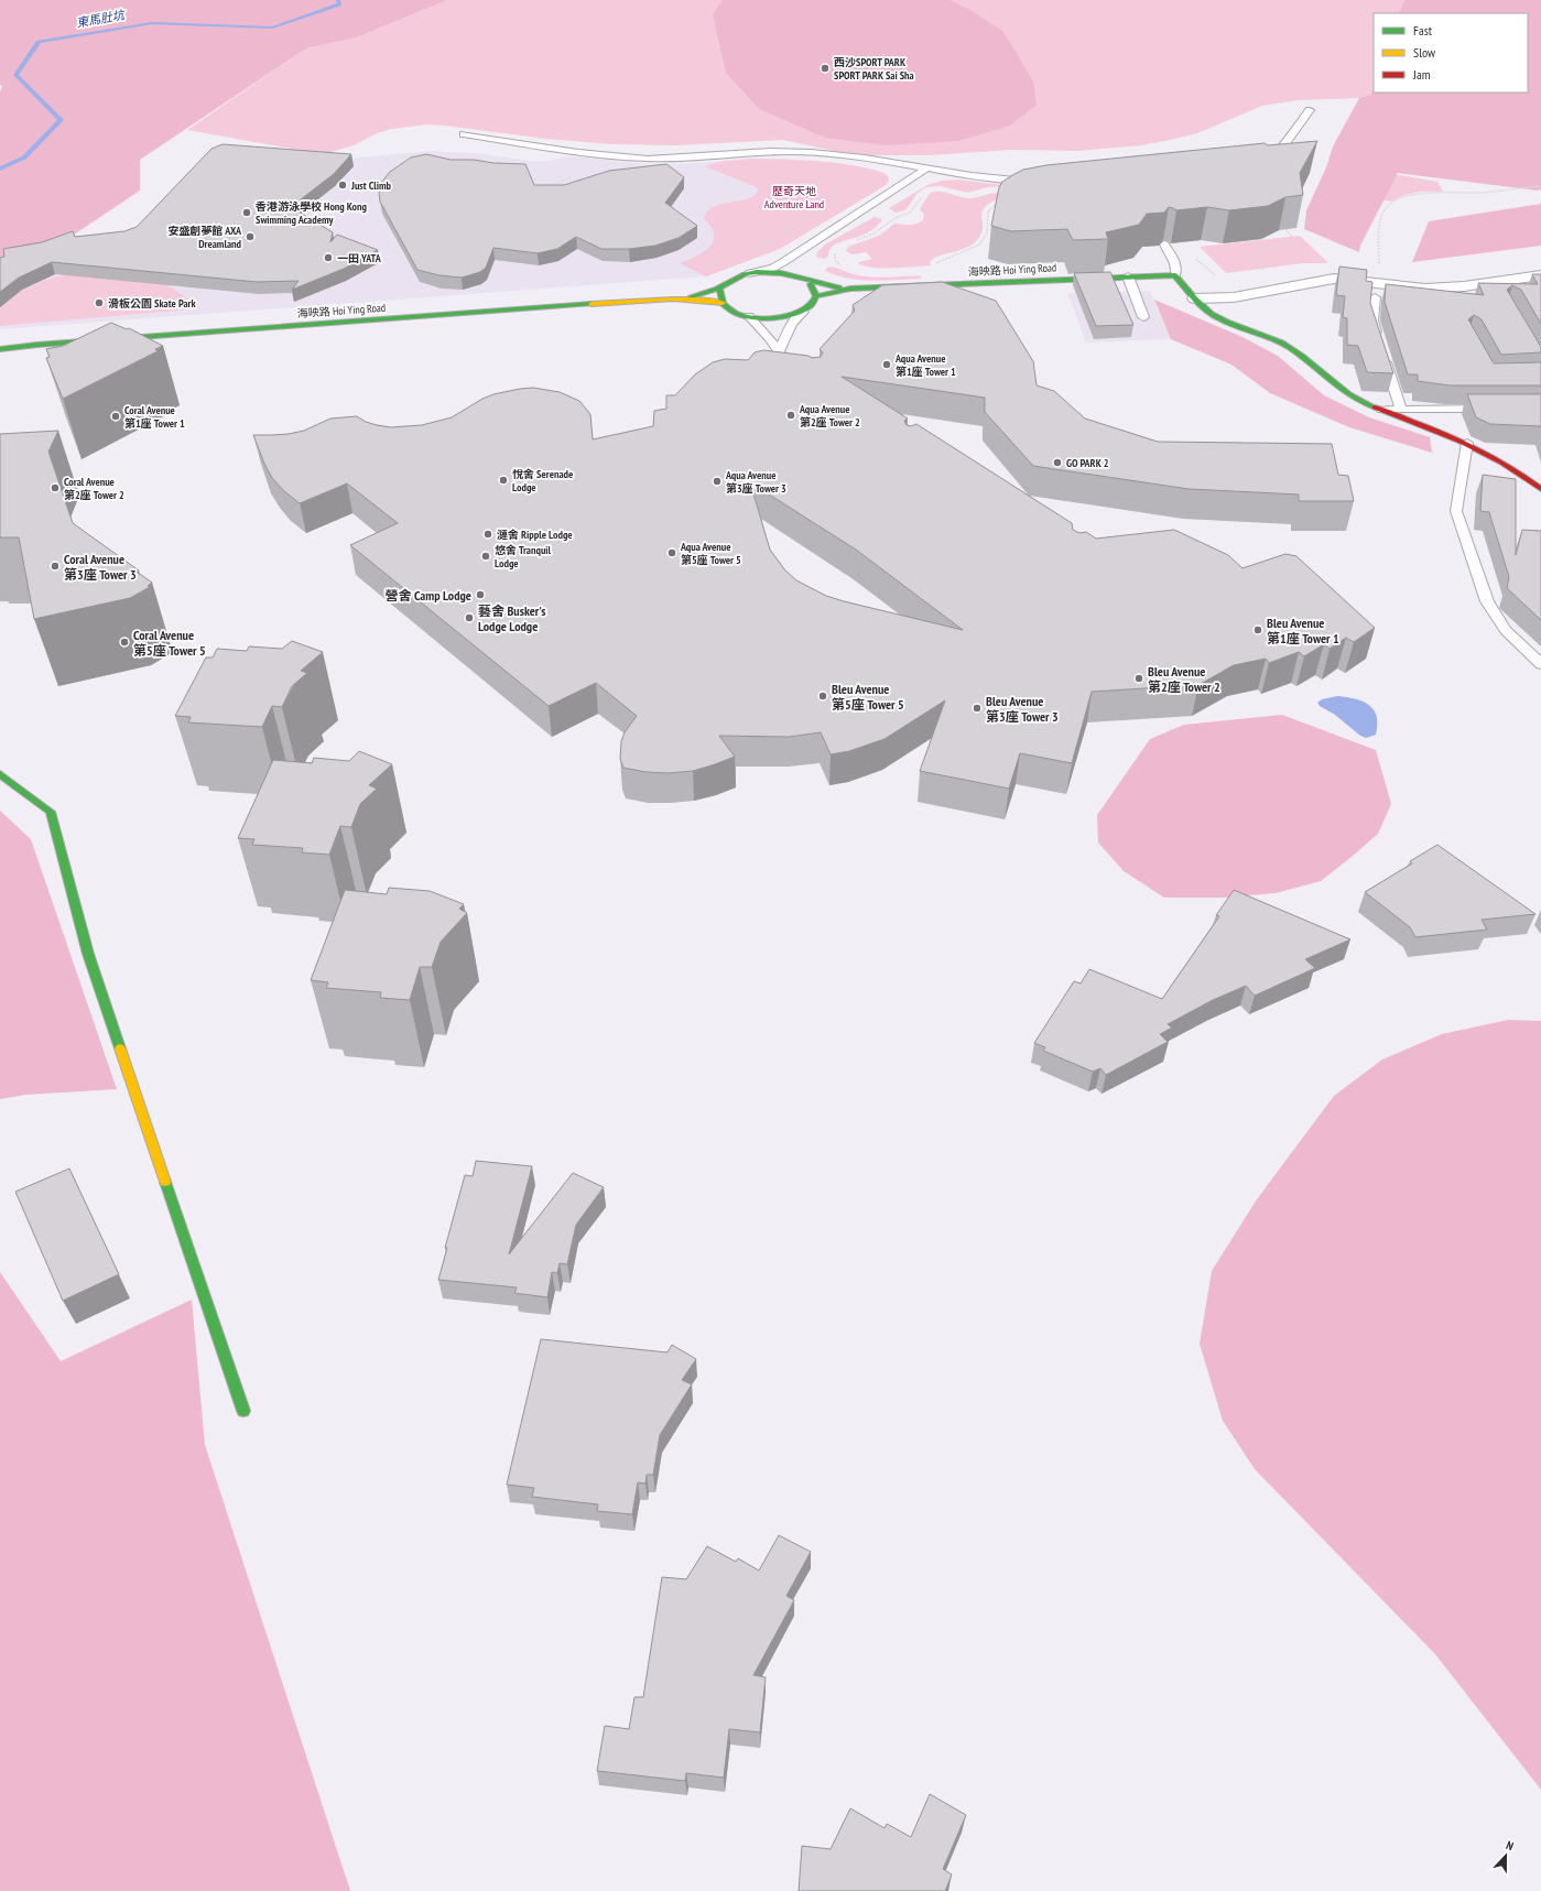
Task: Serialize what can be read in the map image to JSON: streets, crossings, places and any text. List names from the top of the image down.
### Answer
{
  "streets": {
    "street": ["海映路 Hoi Ying Road"]
  },
  "water": ["東馬肚坑"],
  "parks": ["歷奇天地 Adventure Land"],
  "places": [
    "西沙SPORT PARK SPORT PARK Sai Sha",
    "Just Climb",
    "香港游泳學校 Hong Kong Swimming Academy",
    "安盛創夢館 AXA Dreamland",
    "一田 YATA",
    "滑板公園 Skate Park",
    "Aqua Avenue 第1座 Tower 1",
    "Aqua Avenue 第2座 Tower 2",
    "Coral Avenue 第1座 Tower 1",
    "GO PARK 2",
    "悅舍 Serenade Lodge",
    "Aqua Avenue 第3座 Tower 3",
    "Coral Avenue 第2座 Tower 2",
    "漣舍 Ripple Lodge",
    "Aqua Avenue 第5座 Tower 5",
    "悠舍 Tranquil Lodge",
    "Coral Avenue 第3座 Tower 3",
    "營舍 Camp Lodge",
    "藝舍 Busker's Lodge Lodge",
    "Bleu Avenue 第1座 Tower 1",
    "Coral Avenue 第5座 Tower 5",
    "Bleu Avenue 第2座 Tower 2",
    "Bleu Avenue 第5座 Tower 5",
    "Bleu Avenue 第3座 Tower 3"
  ],
  "legend": ["Fast", "Slow", "Jam"],
  "north": "top"
}
